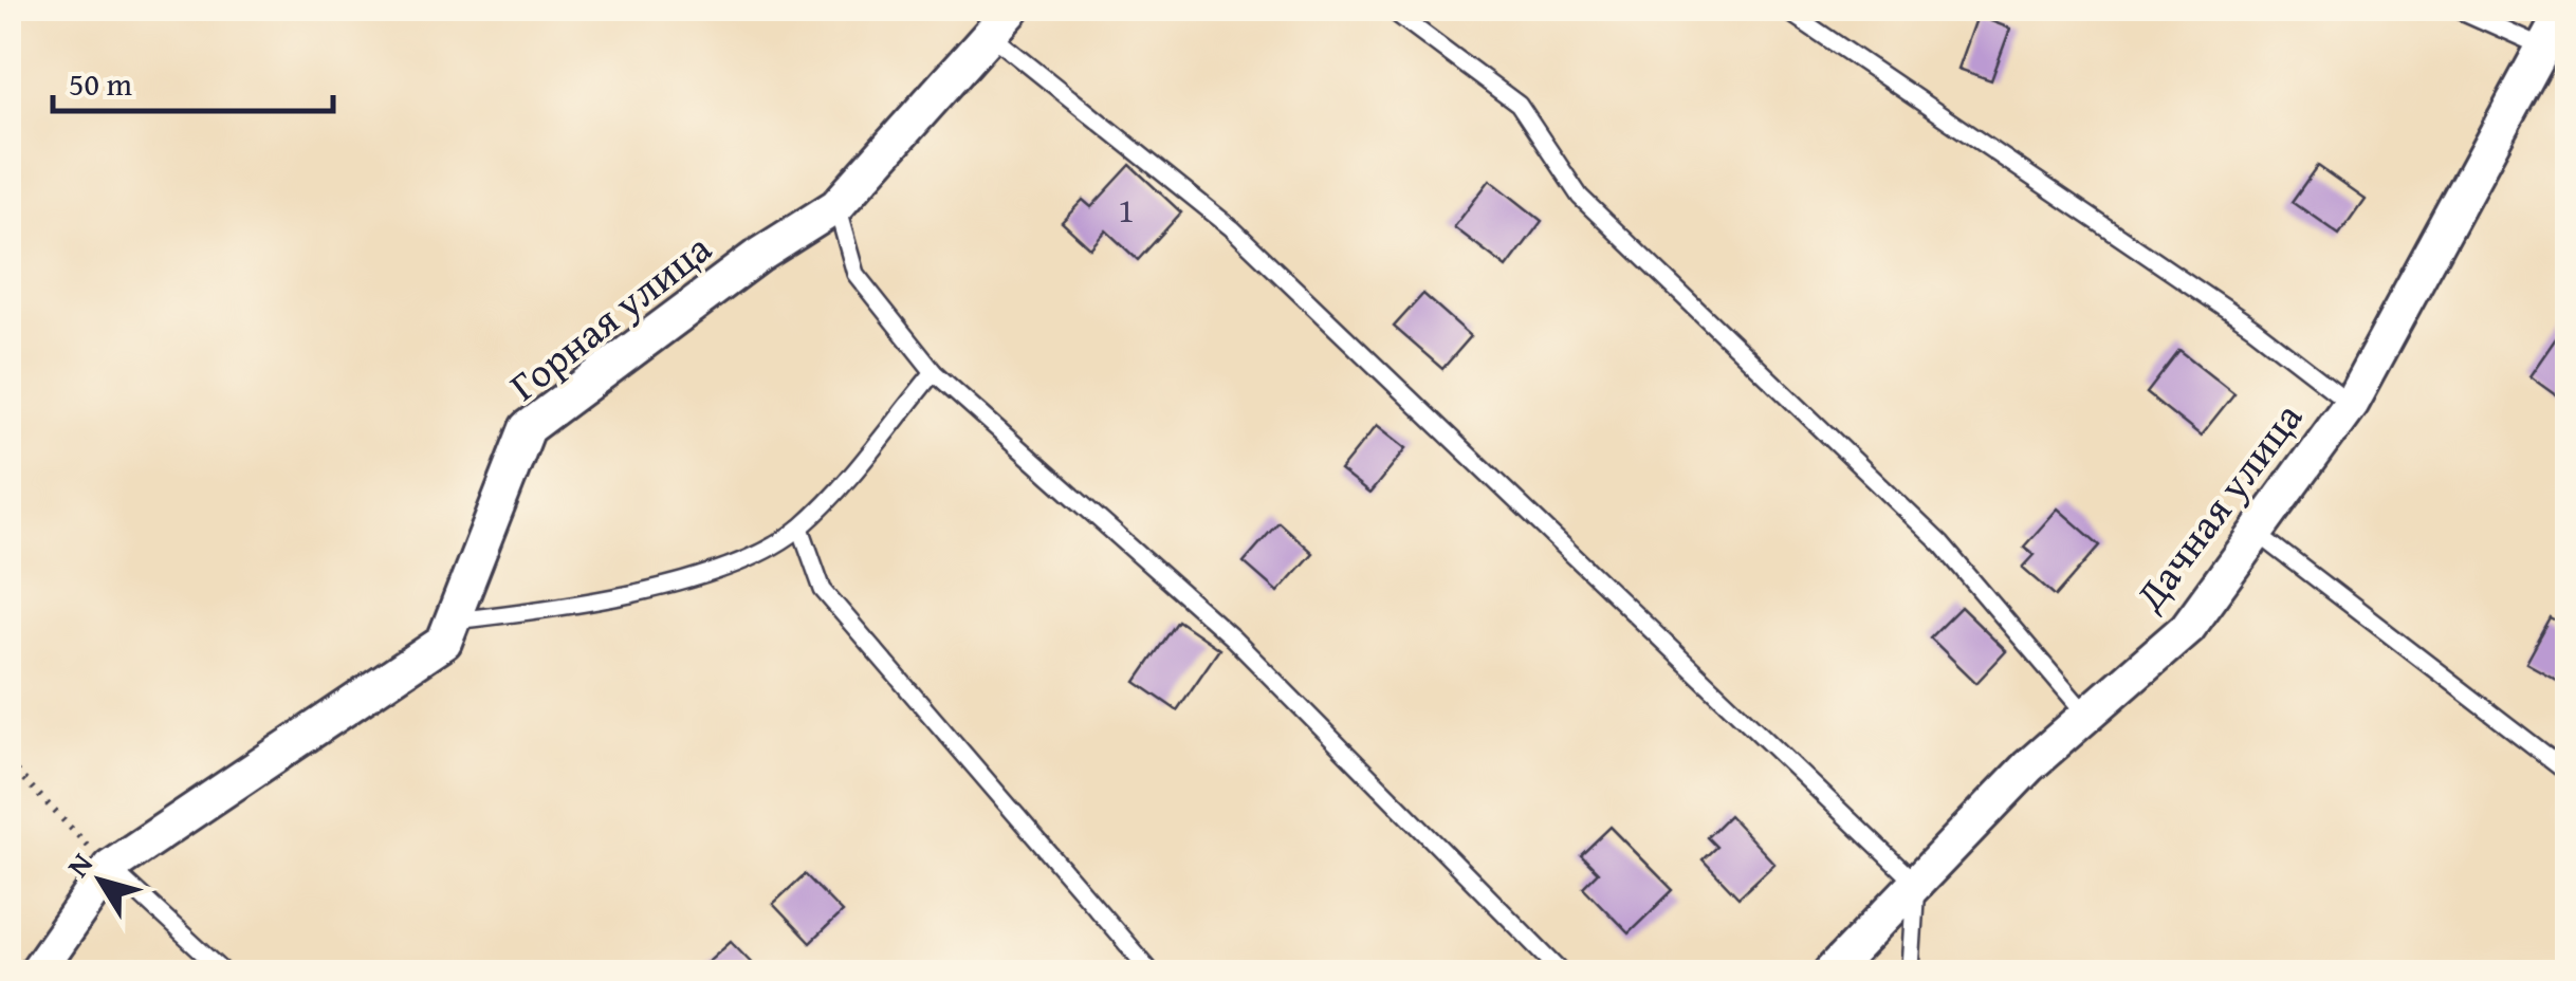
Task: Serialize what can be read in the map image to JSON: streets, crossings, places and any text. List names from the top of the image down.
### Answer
{
  "streets": {
    "street": ["Горная улица", "Дачная улица"]
  },
  "house_numbers": ["1"],
  "scale_bar": "50 m",
  "north": "top left"
}
